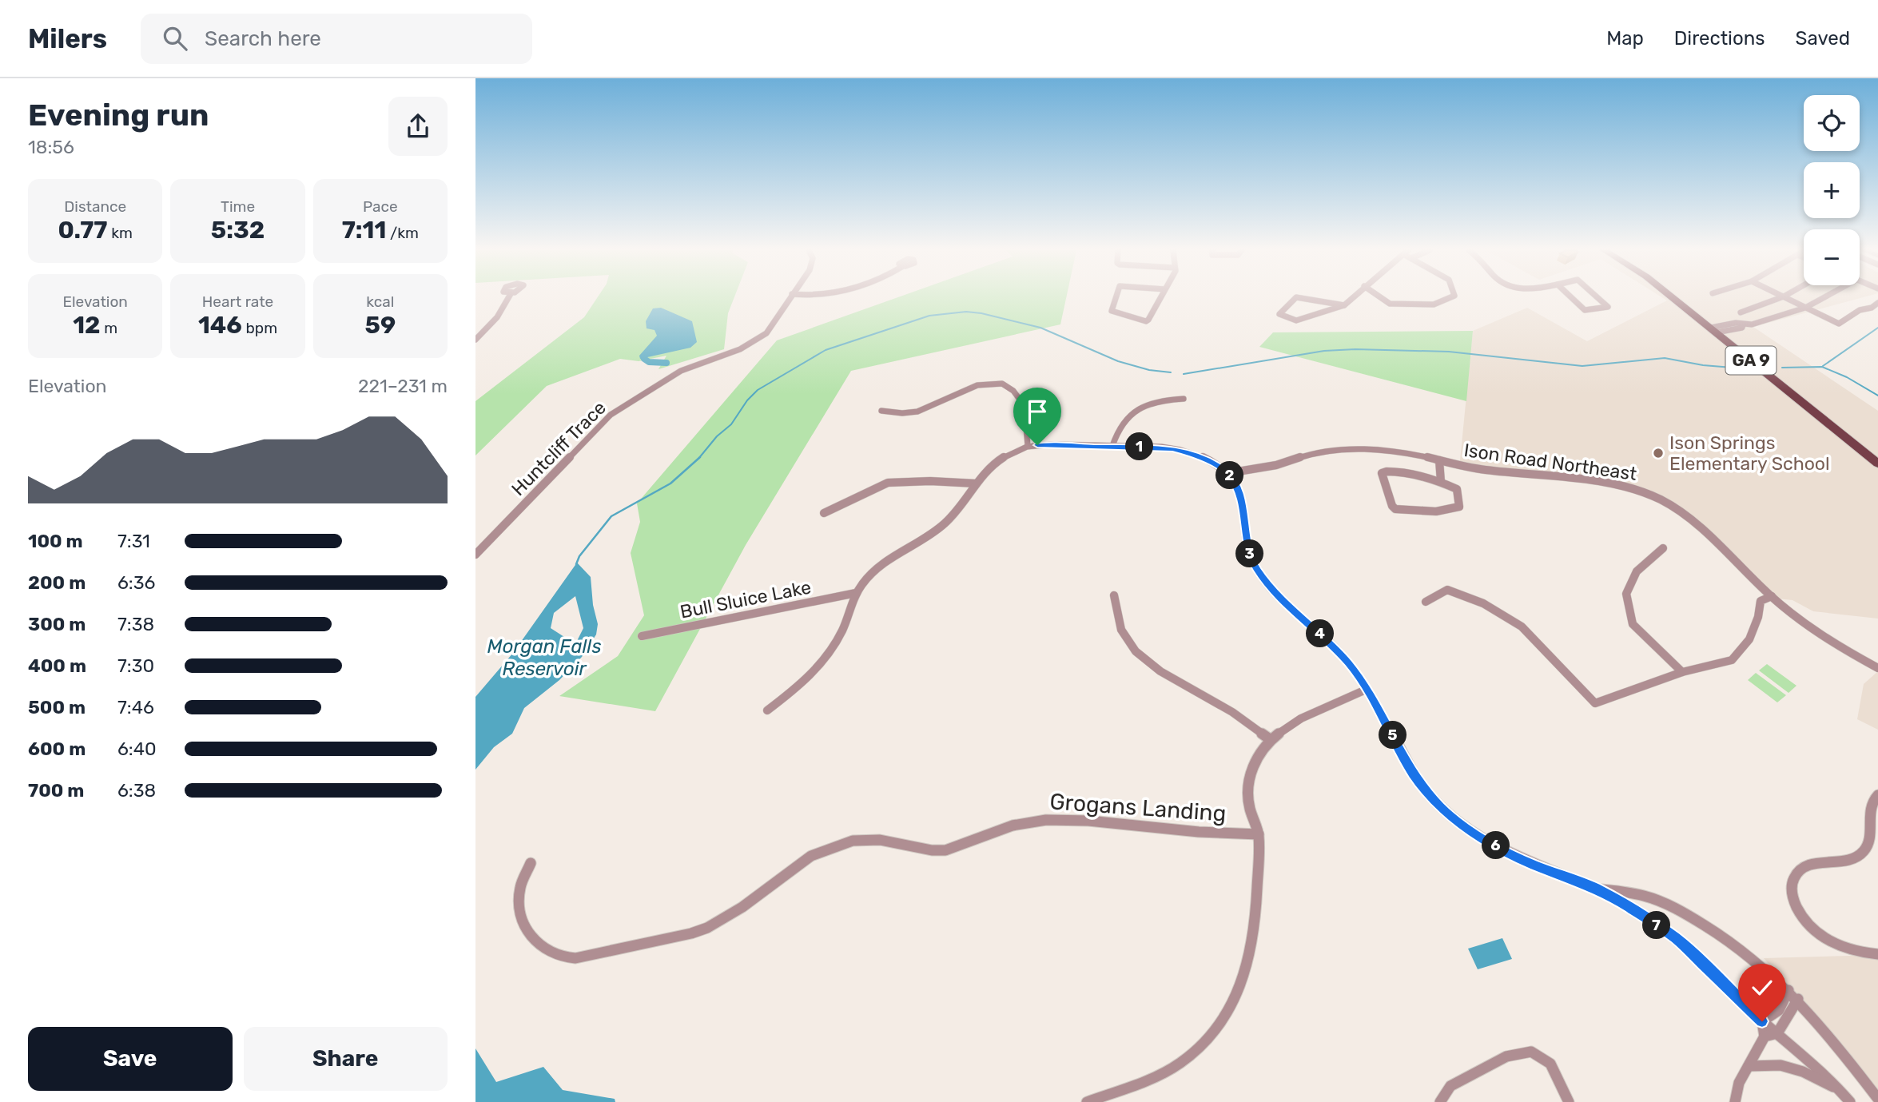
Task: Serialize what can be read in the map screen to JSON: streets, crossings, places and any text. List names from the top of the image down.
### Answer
{
  "streets": {
    "main road": ["GA 9"],
    "street": [
      "Huntcliff Trace",
      "Ison Road Northeast",
      "Bull Sluice Lake",
      "Grogans Landing"
    ]
  },
  "water": ["Morgan Falls Reservoir"],
  "places": ["Ison Springs Elementary School"],
  "page": {
    "header": "Milers",
    "search": "Search here",
    "nav": ["Map", "Directions", "Saved"],
    "heading": ["Evening run", "18:56"],
    "map_buttons": ["+", "−"],
    "stats": [
      ["Distance", "0.77 km"],
      ["Time", "5:32"],
      ["Pace", "7:11 /km"],
      ["Elevation", "12 m"],
      ["Heart rate", "146 bpm"],
      ["kcal", "59"]
    ],
    "chart": ["Elevation", "221–231 m"],
    "pins": [
      "1",
      "2",
      "3",
      "4",
      "5",
      "6",
      "7"
    ],
    "list": [
      {
        "name": "100 m",
        "note": "7:31"
      },
      {
        "name": "200 m",
        "note": "6:36"
      },
      {
        "name": "300 m",
        "note": "7:38"
      },
      {
        "name": "400 m",
        "note": "7:30"
      },
      {
        "name": "500 m",
        "note": "7:46"
      },
      {
        "name": "600 m",
        "note": "6:40"
      },
      {
        "name": "700 m",
        "note": "6:38"
      }
    ],
    "buttons": ["Save", "Share"]
  }
}
